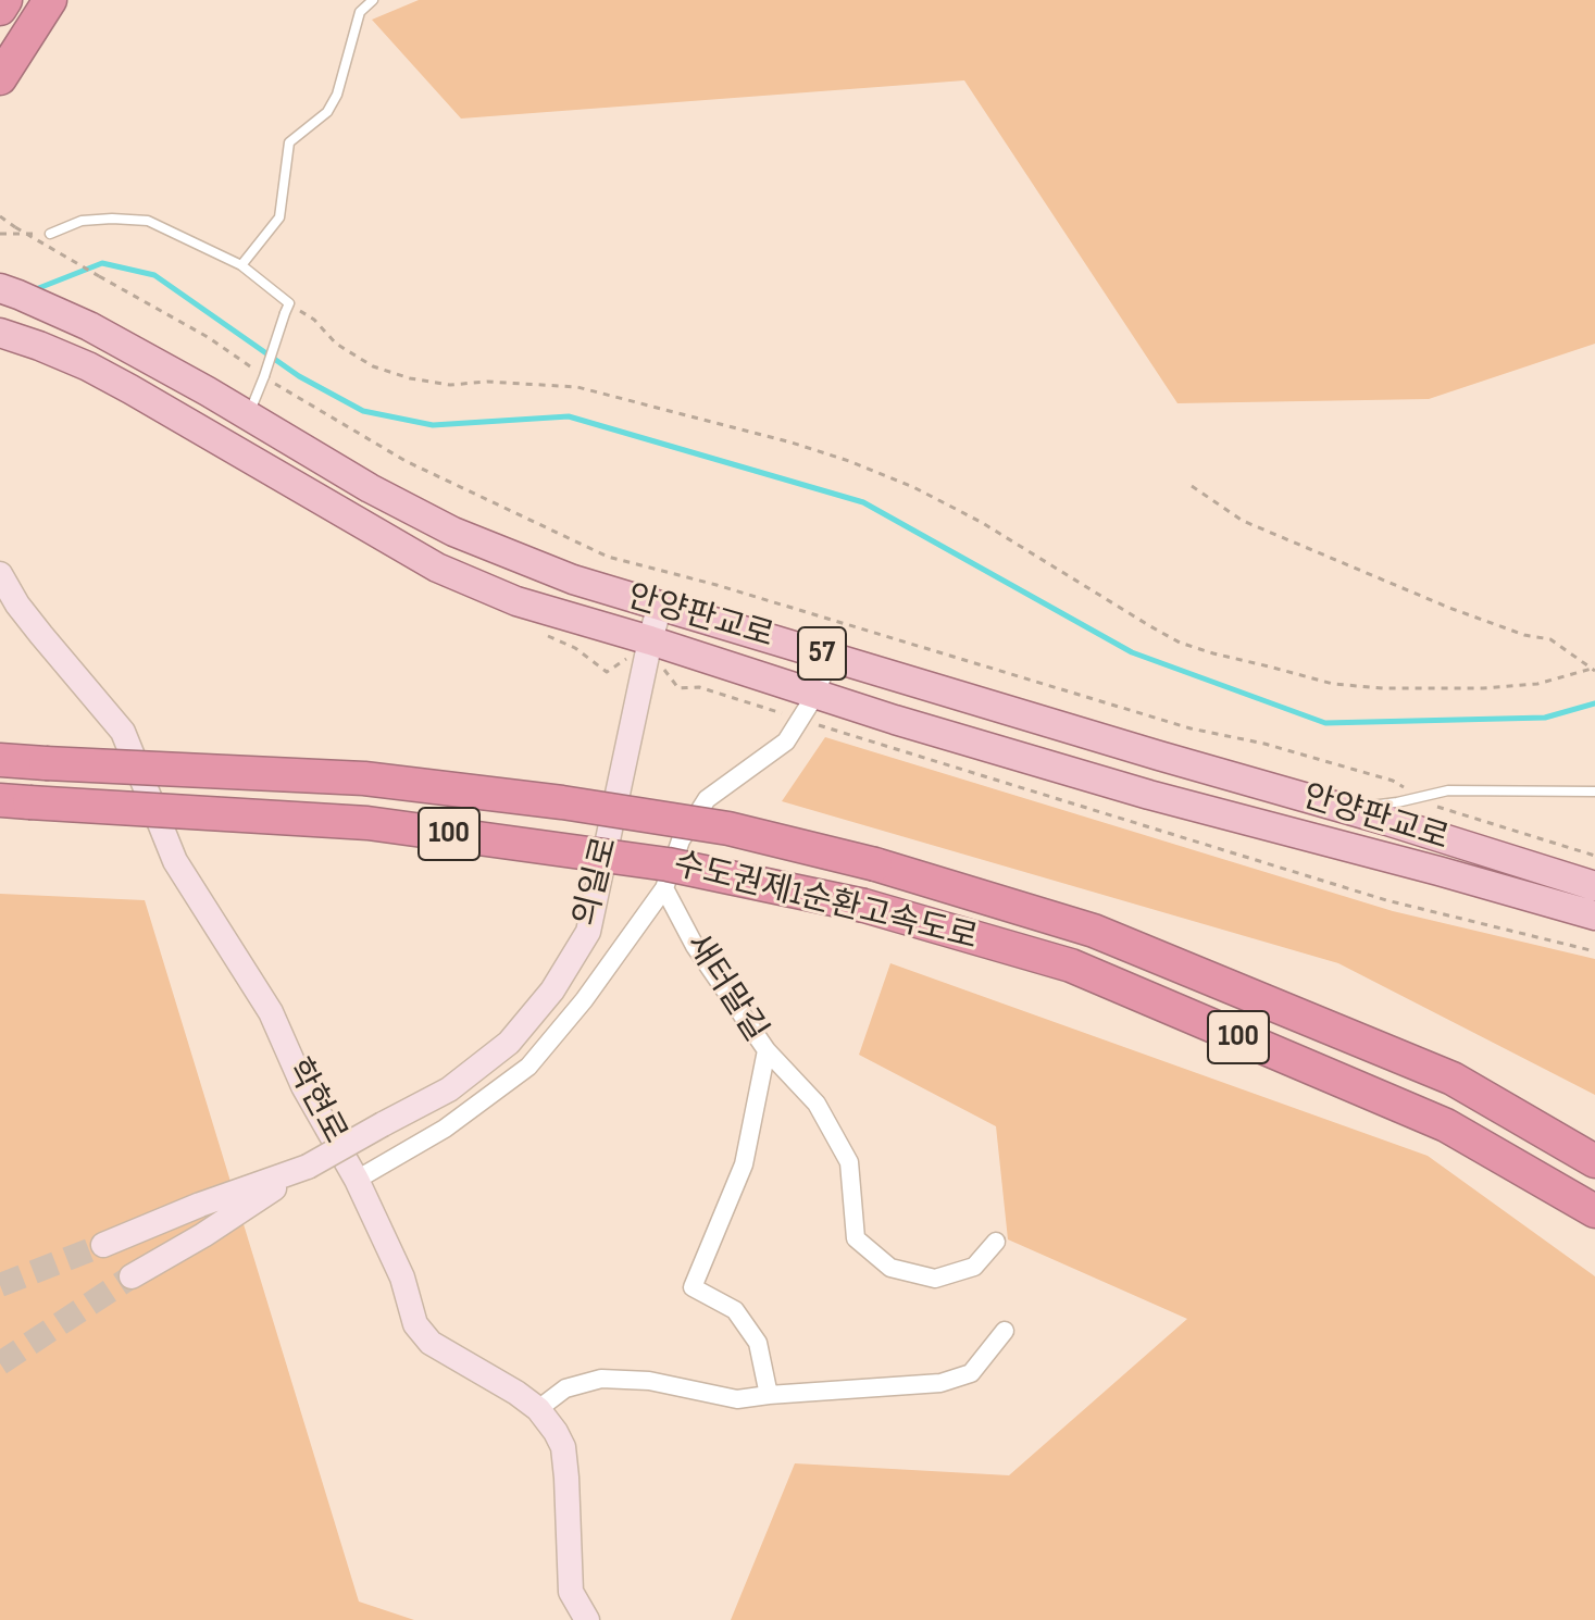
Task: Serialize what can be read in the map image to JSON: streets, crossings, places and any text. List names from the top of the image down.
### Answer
{
  "streets": {
    "highway": ["100", "수도권제1순환고속도로"],
    "main road": ["안양판교로", "57"],
    "street": ["의일로", "새터말길", "학현로"]
  },
  "crossings": [
    ["안양판교로", "의일로"]
  ]
}
